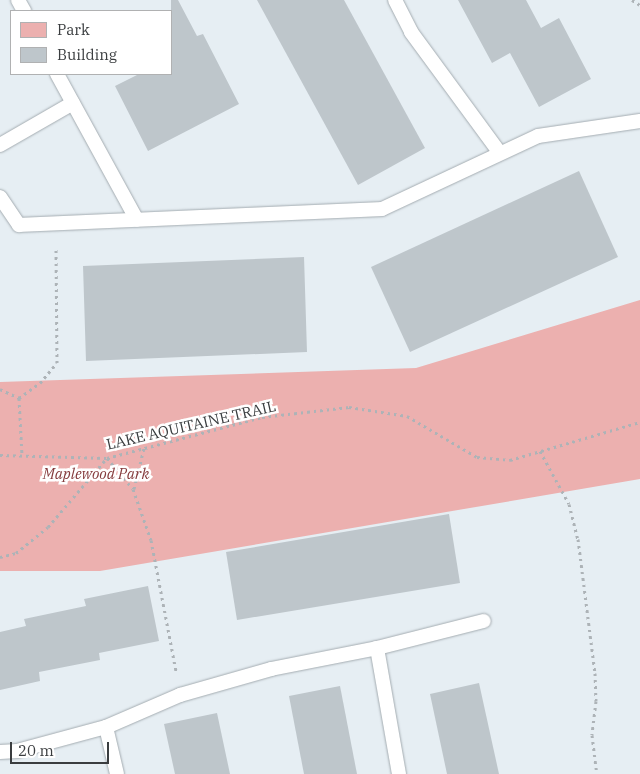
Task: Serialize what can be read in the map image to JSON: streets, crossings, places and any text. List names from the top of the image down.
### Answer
{
  "streets": {
    "path": ["LAKE AQUITAINE TRAIL"]
  },
  "parks": ["Maplewood Park"],
  "legend": ["Park", "Building"],
  "scale_bar": "20 m"
}
